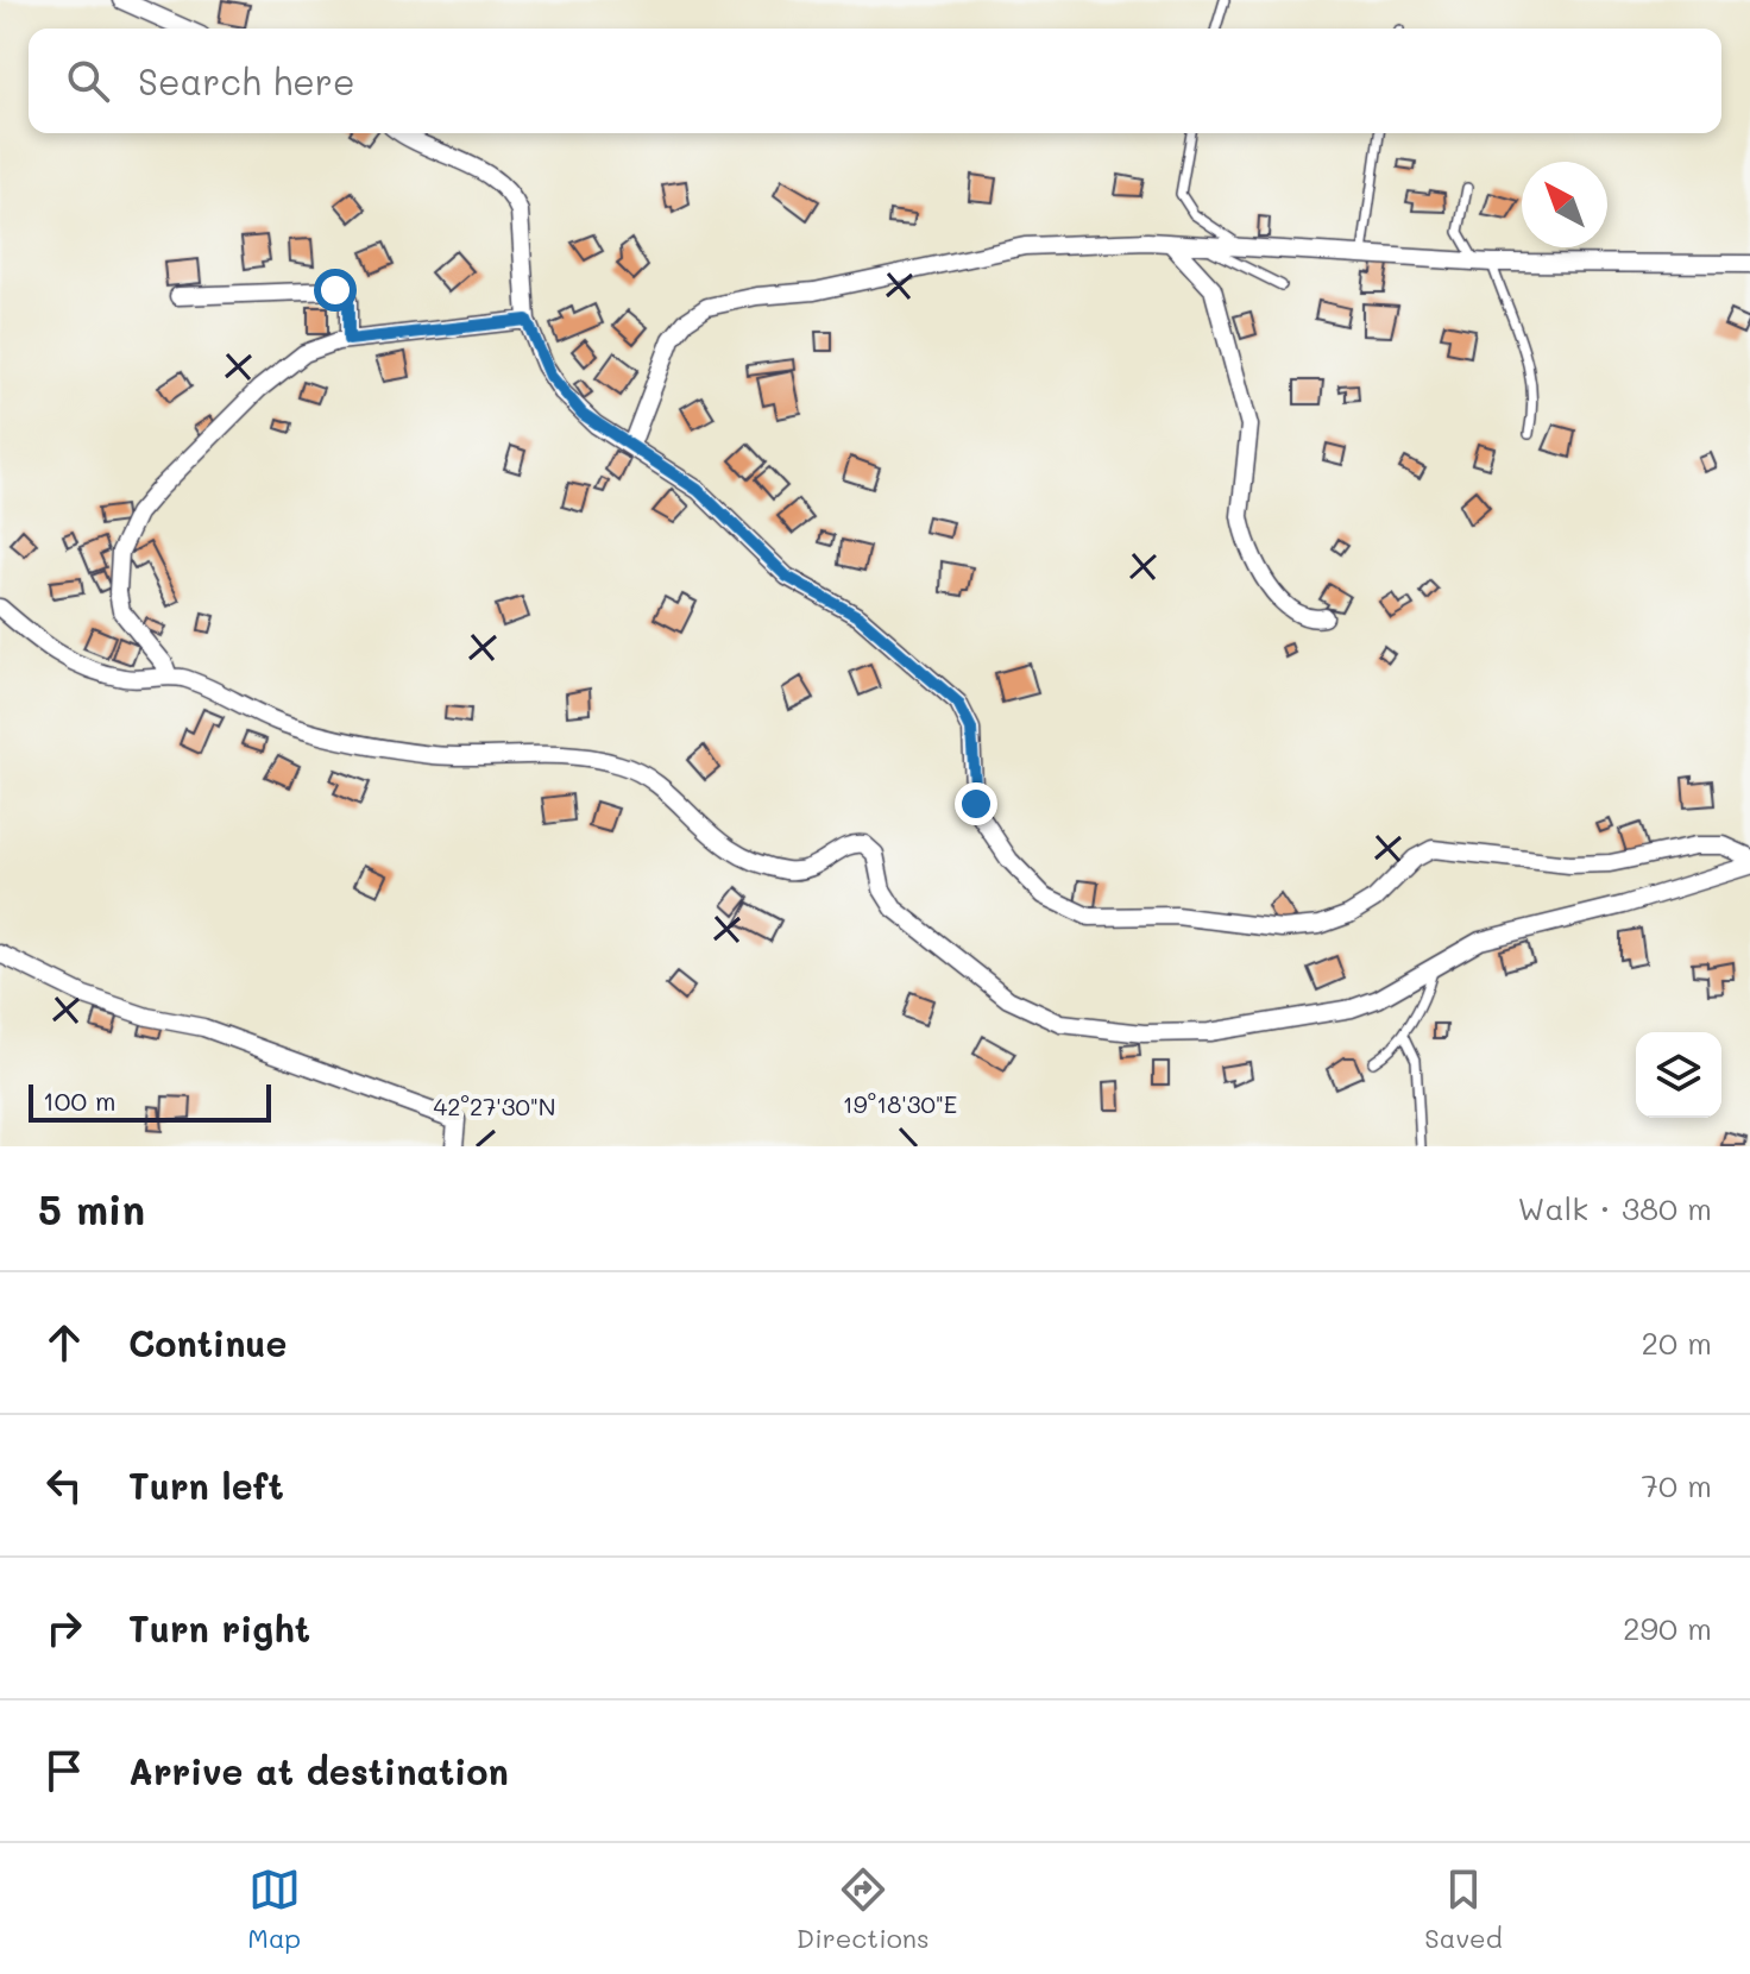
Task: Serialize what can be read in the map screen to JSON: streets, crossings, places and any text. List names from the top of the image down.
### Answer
{
  "scale_bar": "100 m",
  "north": "top left",
  "page": {
    "search": "Search here",
    "scale": "100 m",
    "heading": ["5 min", "Walk · 380 m"],
    "list": [
      ["Continue", "20 m"],
      ["Turn left", "70 m"],
      ["Turn right", "290 m"],
      "Arrive at destination"
    ],
    "nav": ["Map", "Directions", "Saved"]
  },
  "coordinates": ["19°18'30\"E", "42°27'30\"N"]
}
